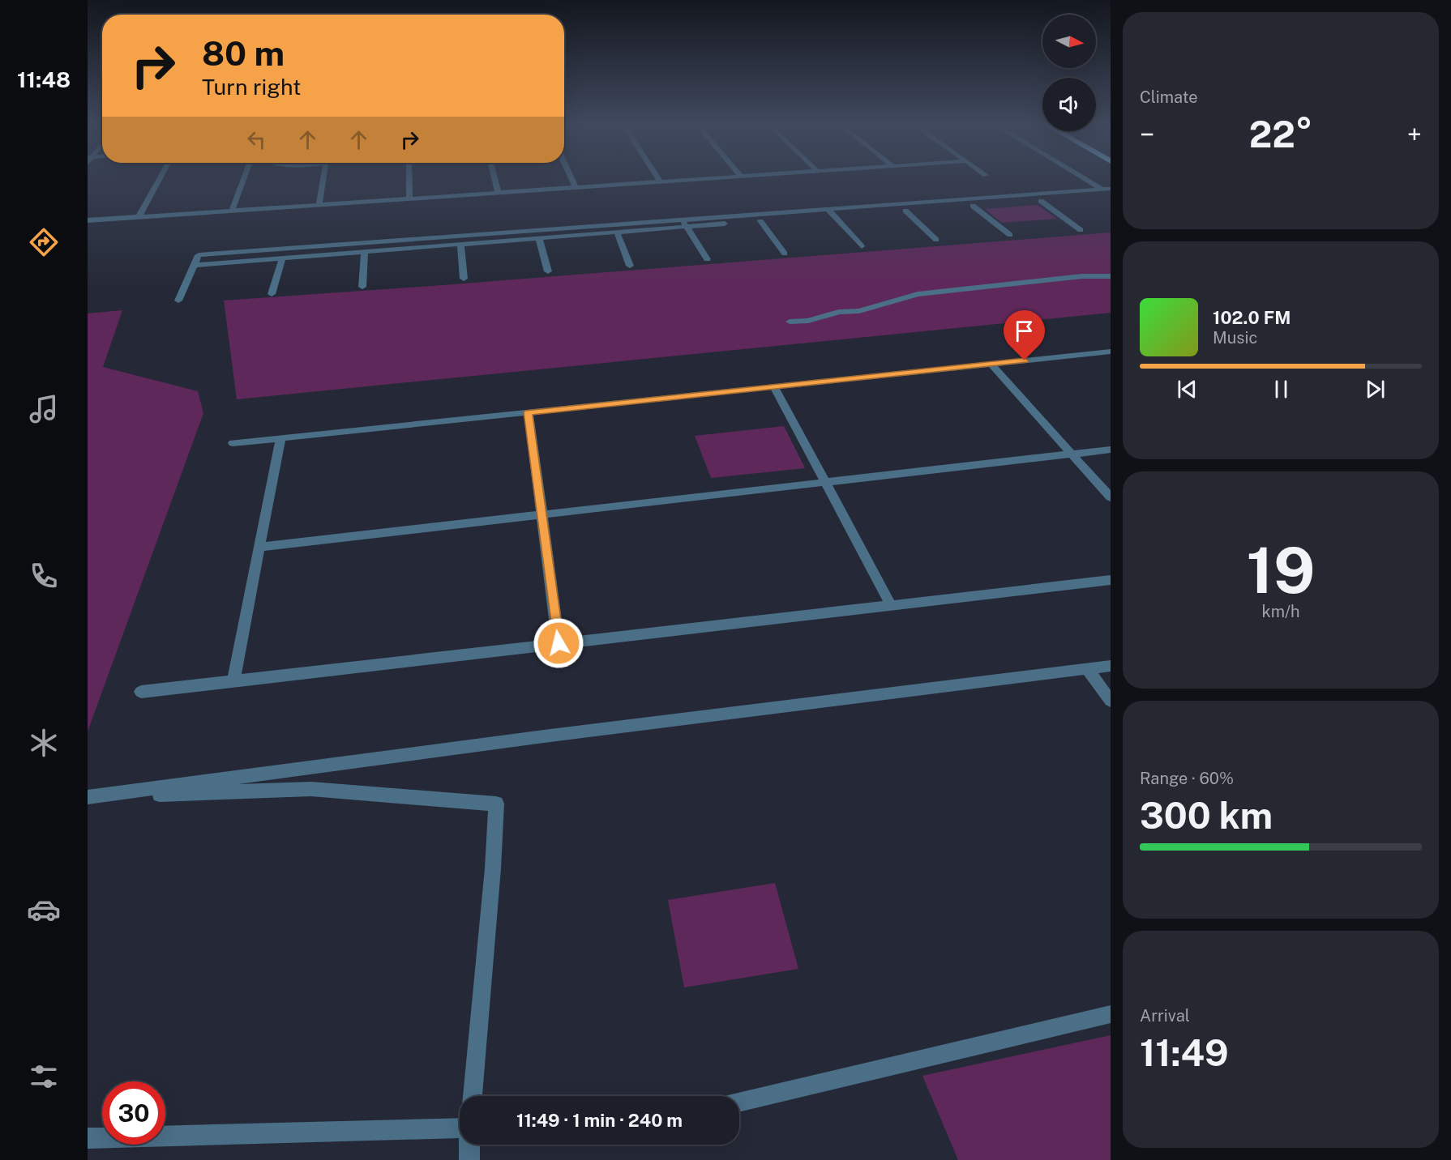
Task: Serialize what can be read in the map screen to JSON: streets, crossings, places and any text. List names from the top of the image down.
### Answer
{
  "north": "right",
  "page": {
    "tabs": "11:48",
    "tile": [
      "Climate",
      ["19", "km/h"],
      ["Range · 60%", "300 km"],
      ["Arrival", "11:49"]
    ],
    "turn": ["80 m", "Turn right"],
    "heat": ["−", "22°", "+"],
    "song": ["102.0 FM", "Music"],
    "limit": "30",
    "trip": "11:49 · 1 min · 240 m"
  }
}
